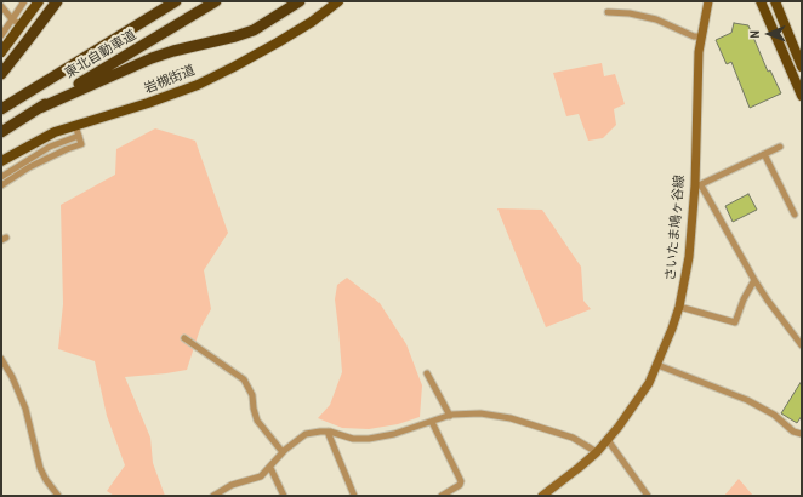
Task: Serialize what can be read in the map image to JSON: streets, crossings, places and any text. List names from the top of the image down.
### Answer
{
  "streets": {
    "highway": ["東北自動車道", "岩槻街道"],
    "main road": ["さいたま鳩ヶ谷線"]
  },
  "north": "left"
}
